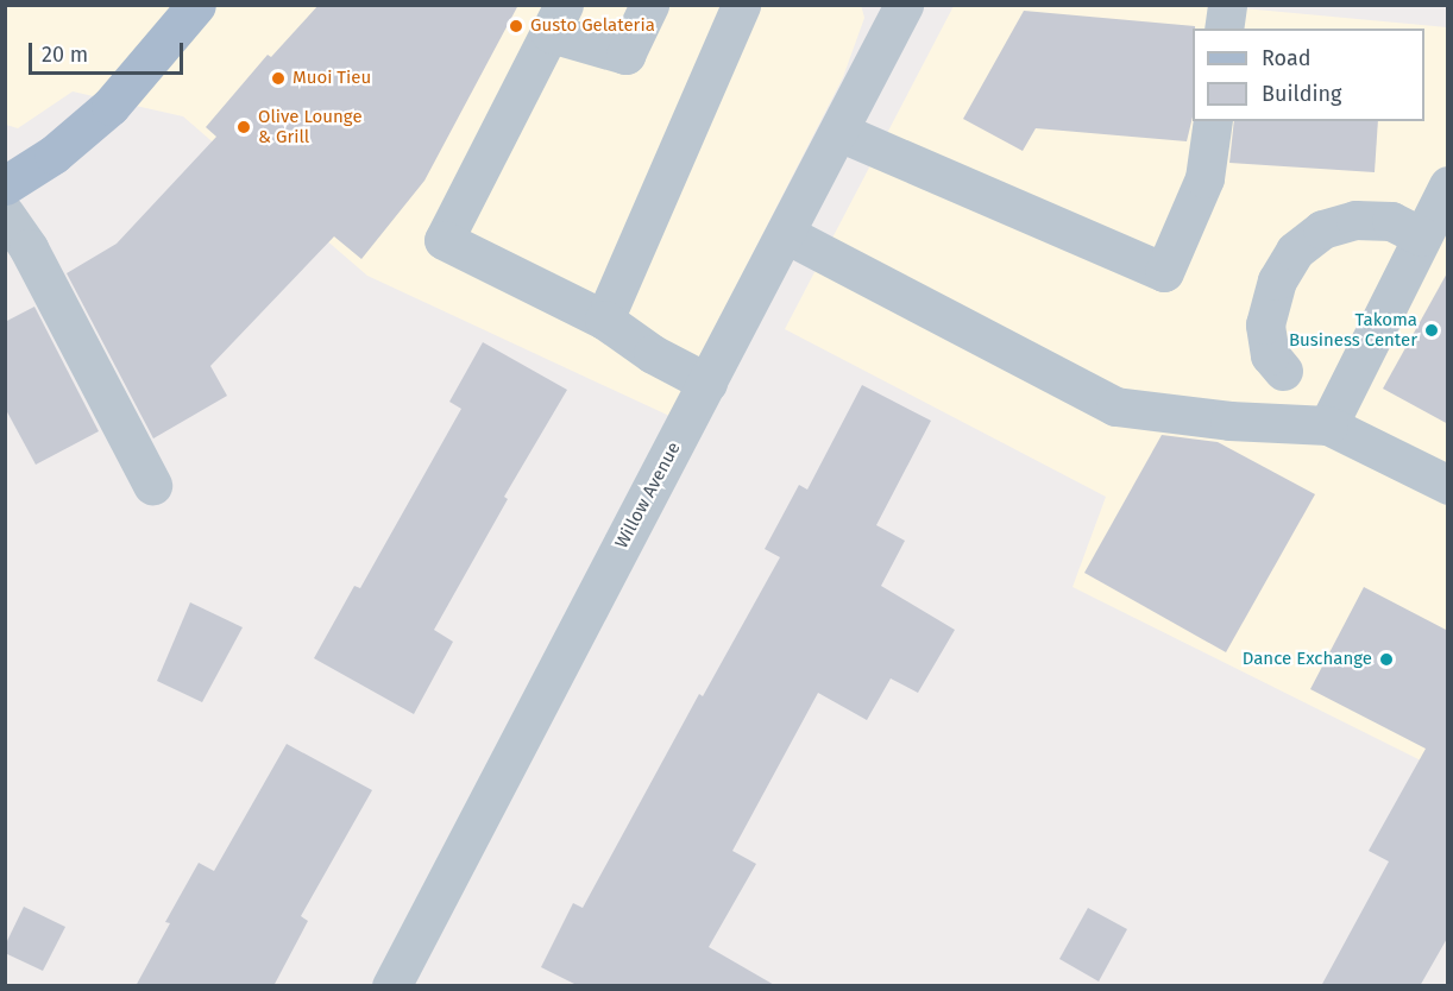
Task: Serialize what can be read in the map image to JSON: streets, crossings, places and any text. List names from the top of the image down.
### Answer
{
  "streets": {
    "street": ["Willow Avenue"]
  },
  "places": [
    "Gusto Gelateria",
    "Muoi Tieu",
    "Olive Lounge & Grill",
    "Takoma Business Center",
    "Dance Exchange"
  ],
  "legend": ["Road", "Building"],
  "scale_bar": "20 m"
}
